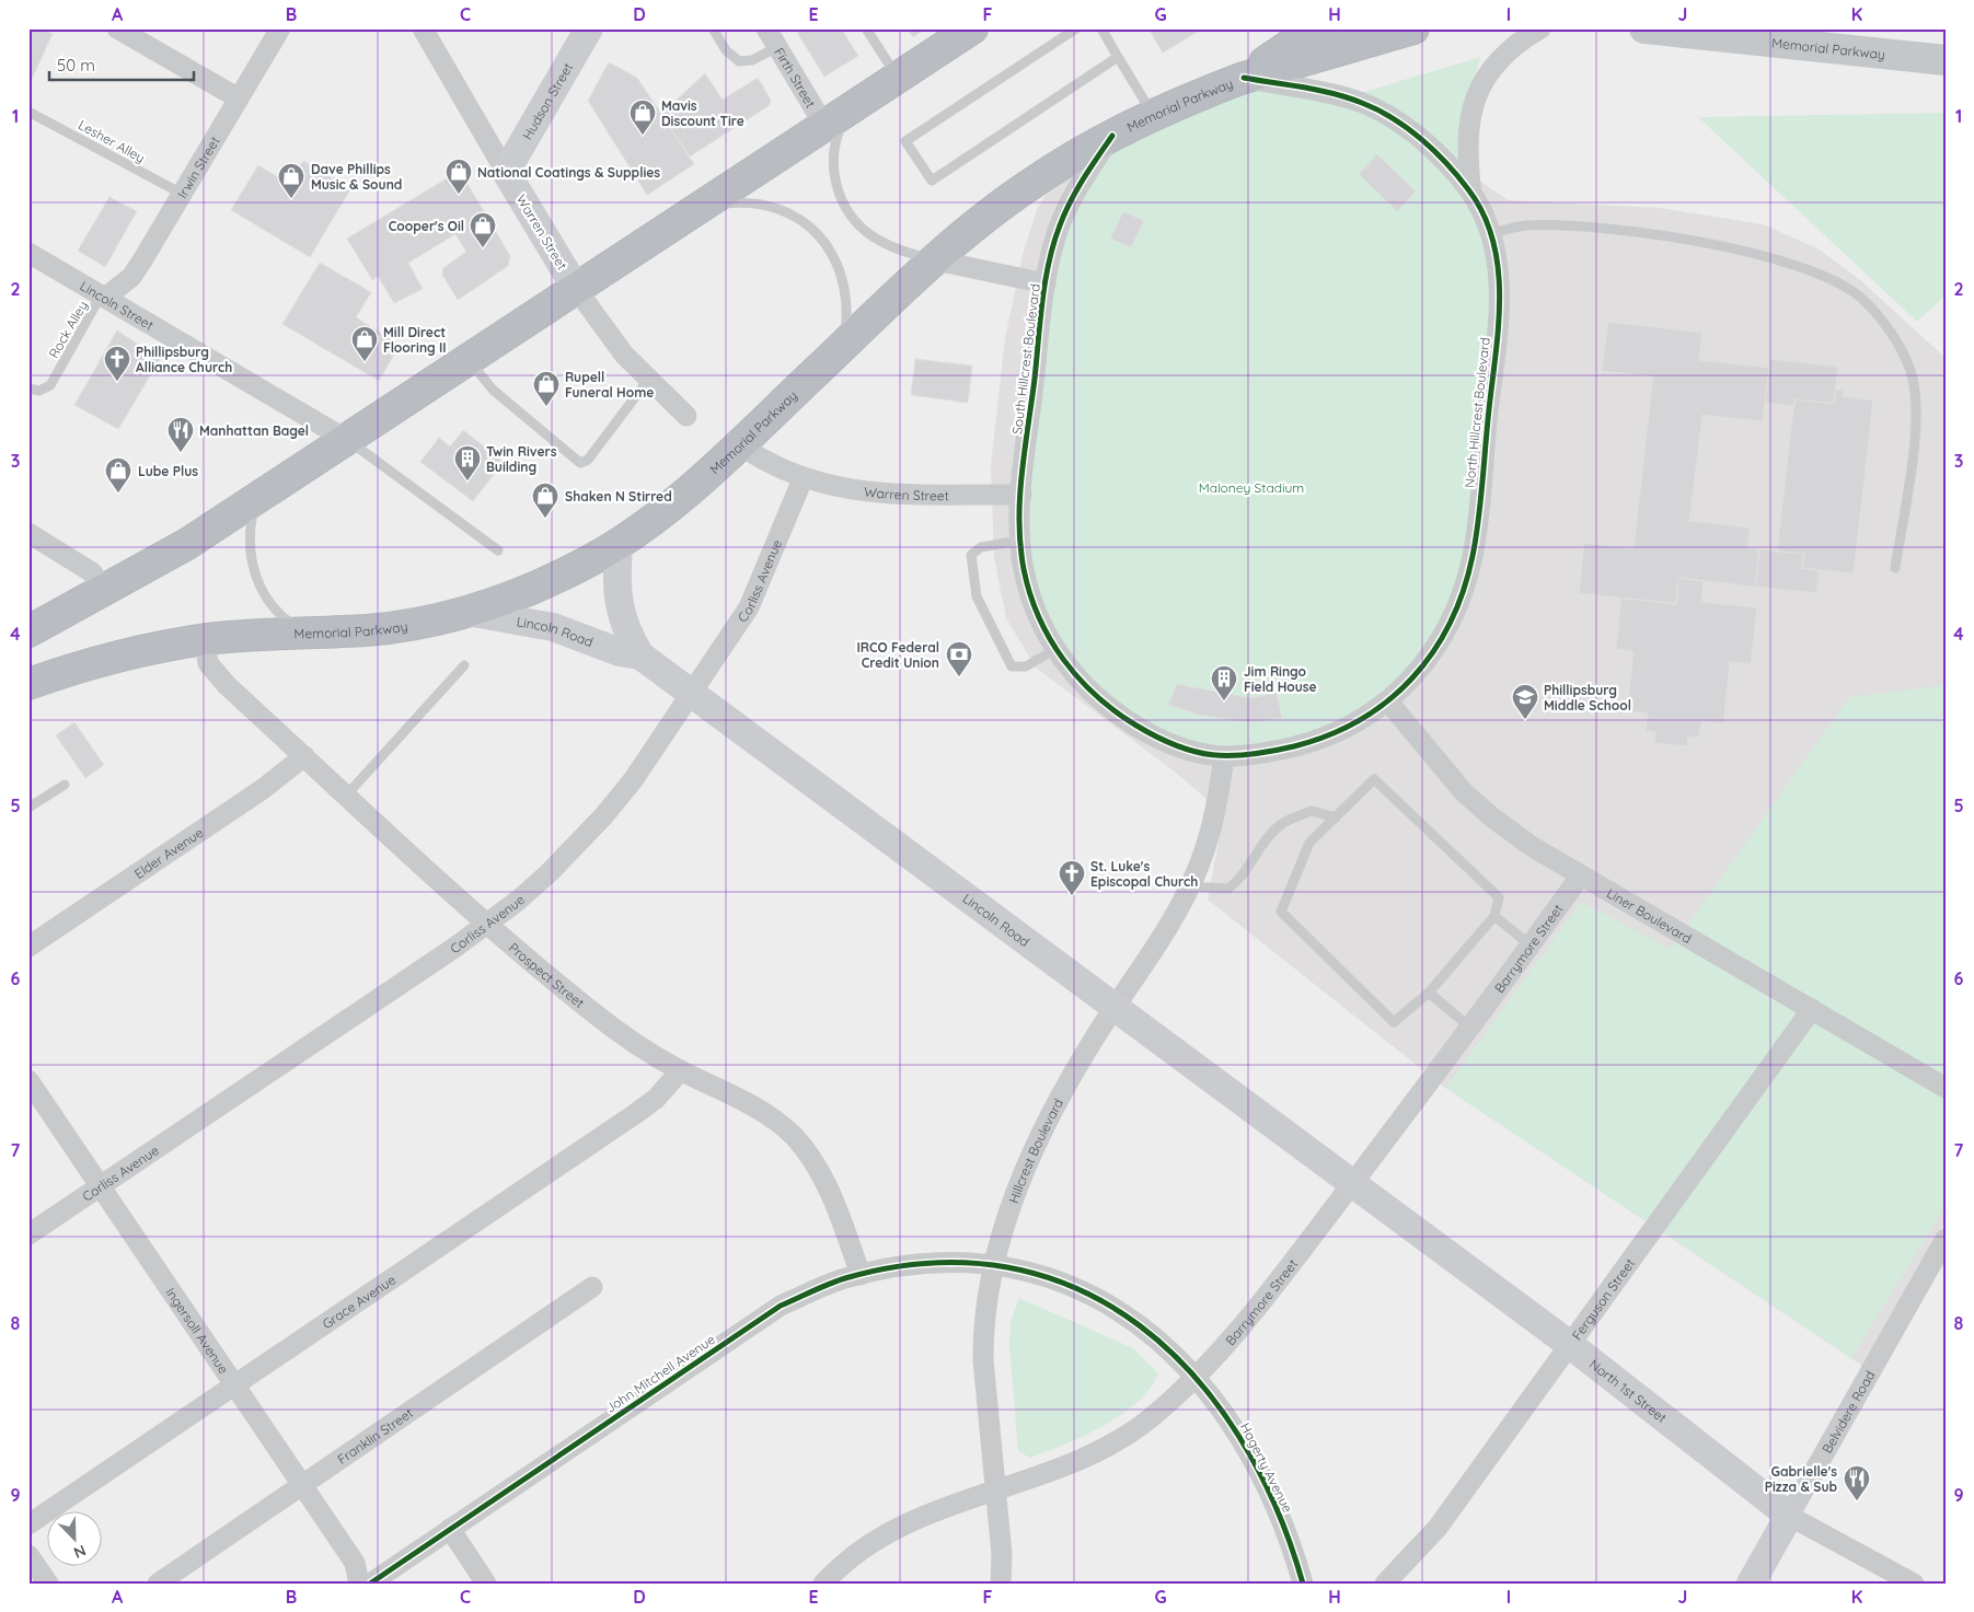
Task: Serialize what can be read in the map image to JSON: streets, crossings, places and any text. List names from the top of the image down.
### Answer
{
  "streets": {
    "highway": ["Memorial Parkway"],
    "main road": [
      "Hudson Street",
      "Warren Street",
      "Lincoln Road",
      "North 1st Street",
      "Belvidere Road"
    ],
    "street": [
      "Firth Street",
      "Irwin Street",
      "Lincoln Street",
      "South Hillcrest Boulevard",
      "North Hillcrest Boulevard",
      "Corliss Avenue",
      "Elder Avenue",
      "Liner Boulevard",
      "Barrymore Street",
      "Prospect Street",
      "Hillcrest Boulevard",
      "Ferguson Street",
      "Grace Avenue",
      "Ingersoll Avenue",
      "John Mitchell Avenue",
      "Franklin Street",
      "Hagerty Avenue"
    ],
    "lane": ["Lesher Alley", "Rock Alley"]
  },
  "crossings": [
    ["Memorial Parkway", "Warren Street"],
    ["Memorial Parkway", "South Hillcrest Boulevard"],
    ["Memorial Parkway", "North Hillcrest Boulevard"],
    ["Memorial Parkway", "Lincoln Road"],
    ["Memorial Parkway", "Prospect Street"],
    ["Hudson Street", "Warren Street"],
    ["Lesher Alley", "Irwin Street"],
    ["Irwin Street", "Lincoln Street"],
    ["Irwin Street", "Rock Alley"],
    ["Warren Street", "South Hillcrest Boulevard"],
    ["Warren Street", "Corliss Avenue"],
    ["Lincoln Street", "Rock Alley"],
    ["South Hillcrest Boulevard", "North Hillcrest Boulevard"],
    ["South Hillcrest Boulevard", "Hillcrest Boulevard"],
    ["North Hillcrest Boulevard", "Liner Boulevard"],
    ["North Hillcrest Boulevard", "Hillcrest Boulevard"],
    ["Corliss Avenue", "Lincoln Road"],
    ["Corliss Avenue", "Prospect Street"],
    ["Corliss Avenue", "Ingersoll Avenue"],
    ["Lincoln Road", "Barrymore Street"],
    ["Lincoln Road", "Hillcrest Boulevard"],
    ["Lincoln Road", "North 1st Street"],
    ["Elder Avenue", "Prospect Street"],
    ["Liner Boulevard", "Barrymore Street"],
    ["Liner Boulevard", "Ferguson Street"],
    ["Barrymore Street", "Hillcrest Boulevard"],
    ["Barrymore Street", "North 1st Street"],
    ["Barrymore Street", "Hagerty Avenue"],
    ["Prospect Street", "Grace Avenue"],
    ["Prospect Street", "John Mitchell Avenue"],
    ["Hillcrest Boulevard", "John Mitchell Avenue"],
    ["Hillcrest Boulevard", "Hagerty Avenue"],
    ["Ferguson Street", "North 1st Street"],
    ["Grace Avenue", "Ingersoll Avenue"],
    ["Ingersoll Avenue", "Franklin Street"],
    ["John Mitchell Avenue", "Hagerty Avenue"],
    ["North 1st Street", "Belvidere Road"]
  ],
  "parks": ["Maloney Stadium"],
  "places": {
    "shop": [
      "Mavis Discount Tire",
      "National Coatings & Supplies",
      "Dave Phillips Music & Sound",
      "Cooper's Oil",
      "Mill Direct Flooring II",
      "Rupell Funeral Home",
      "Lube Plus",
      "Shaken N Stirred"
    ],
    "church": ["Phillipsburg Alliance Church", "St. Luke's Episcopal Church"],
    "restaurant": ["Manhattan Bagel", "Gabrielle's Pizza & Sub"],
    "building": ["Twin Rivers Building", "Jim Ringo Field House"],
    "bank": ["IRCO Federal Credit Union"],
    "school or university": ["Phillipsburg Middle School"]
  },
  "scale_bar": "50 m",
  "north": "bottom right",
  "grid": {
    "columns": [
      "A",
      "B",
      "C",
      "D",
      "E",
      "F",
      "G",
      "H",
      "I",
      "J",
      "K"
    ],
    "rows": [
      "1",
      "2",
      "3",
      "4",
      "5",
      "6",
      "7",
      "8",
      "9"
    ]
  }
}
